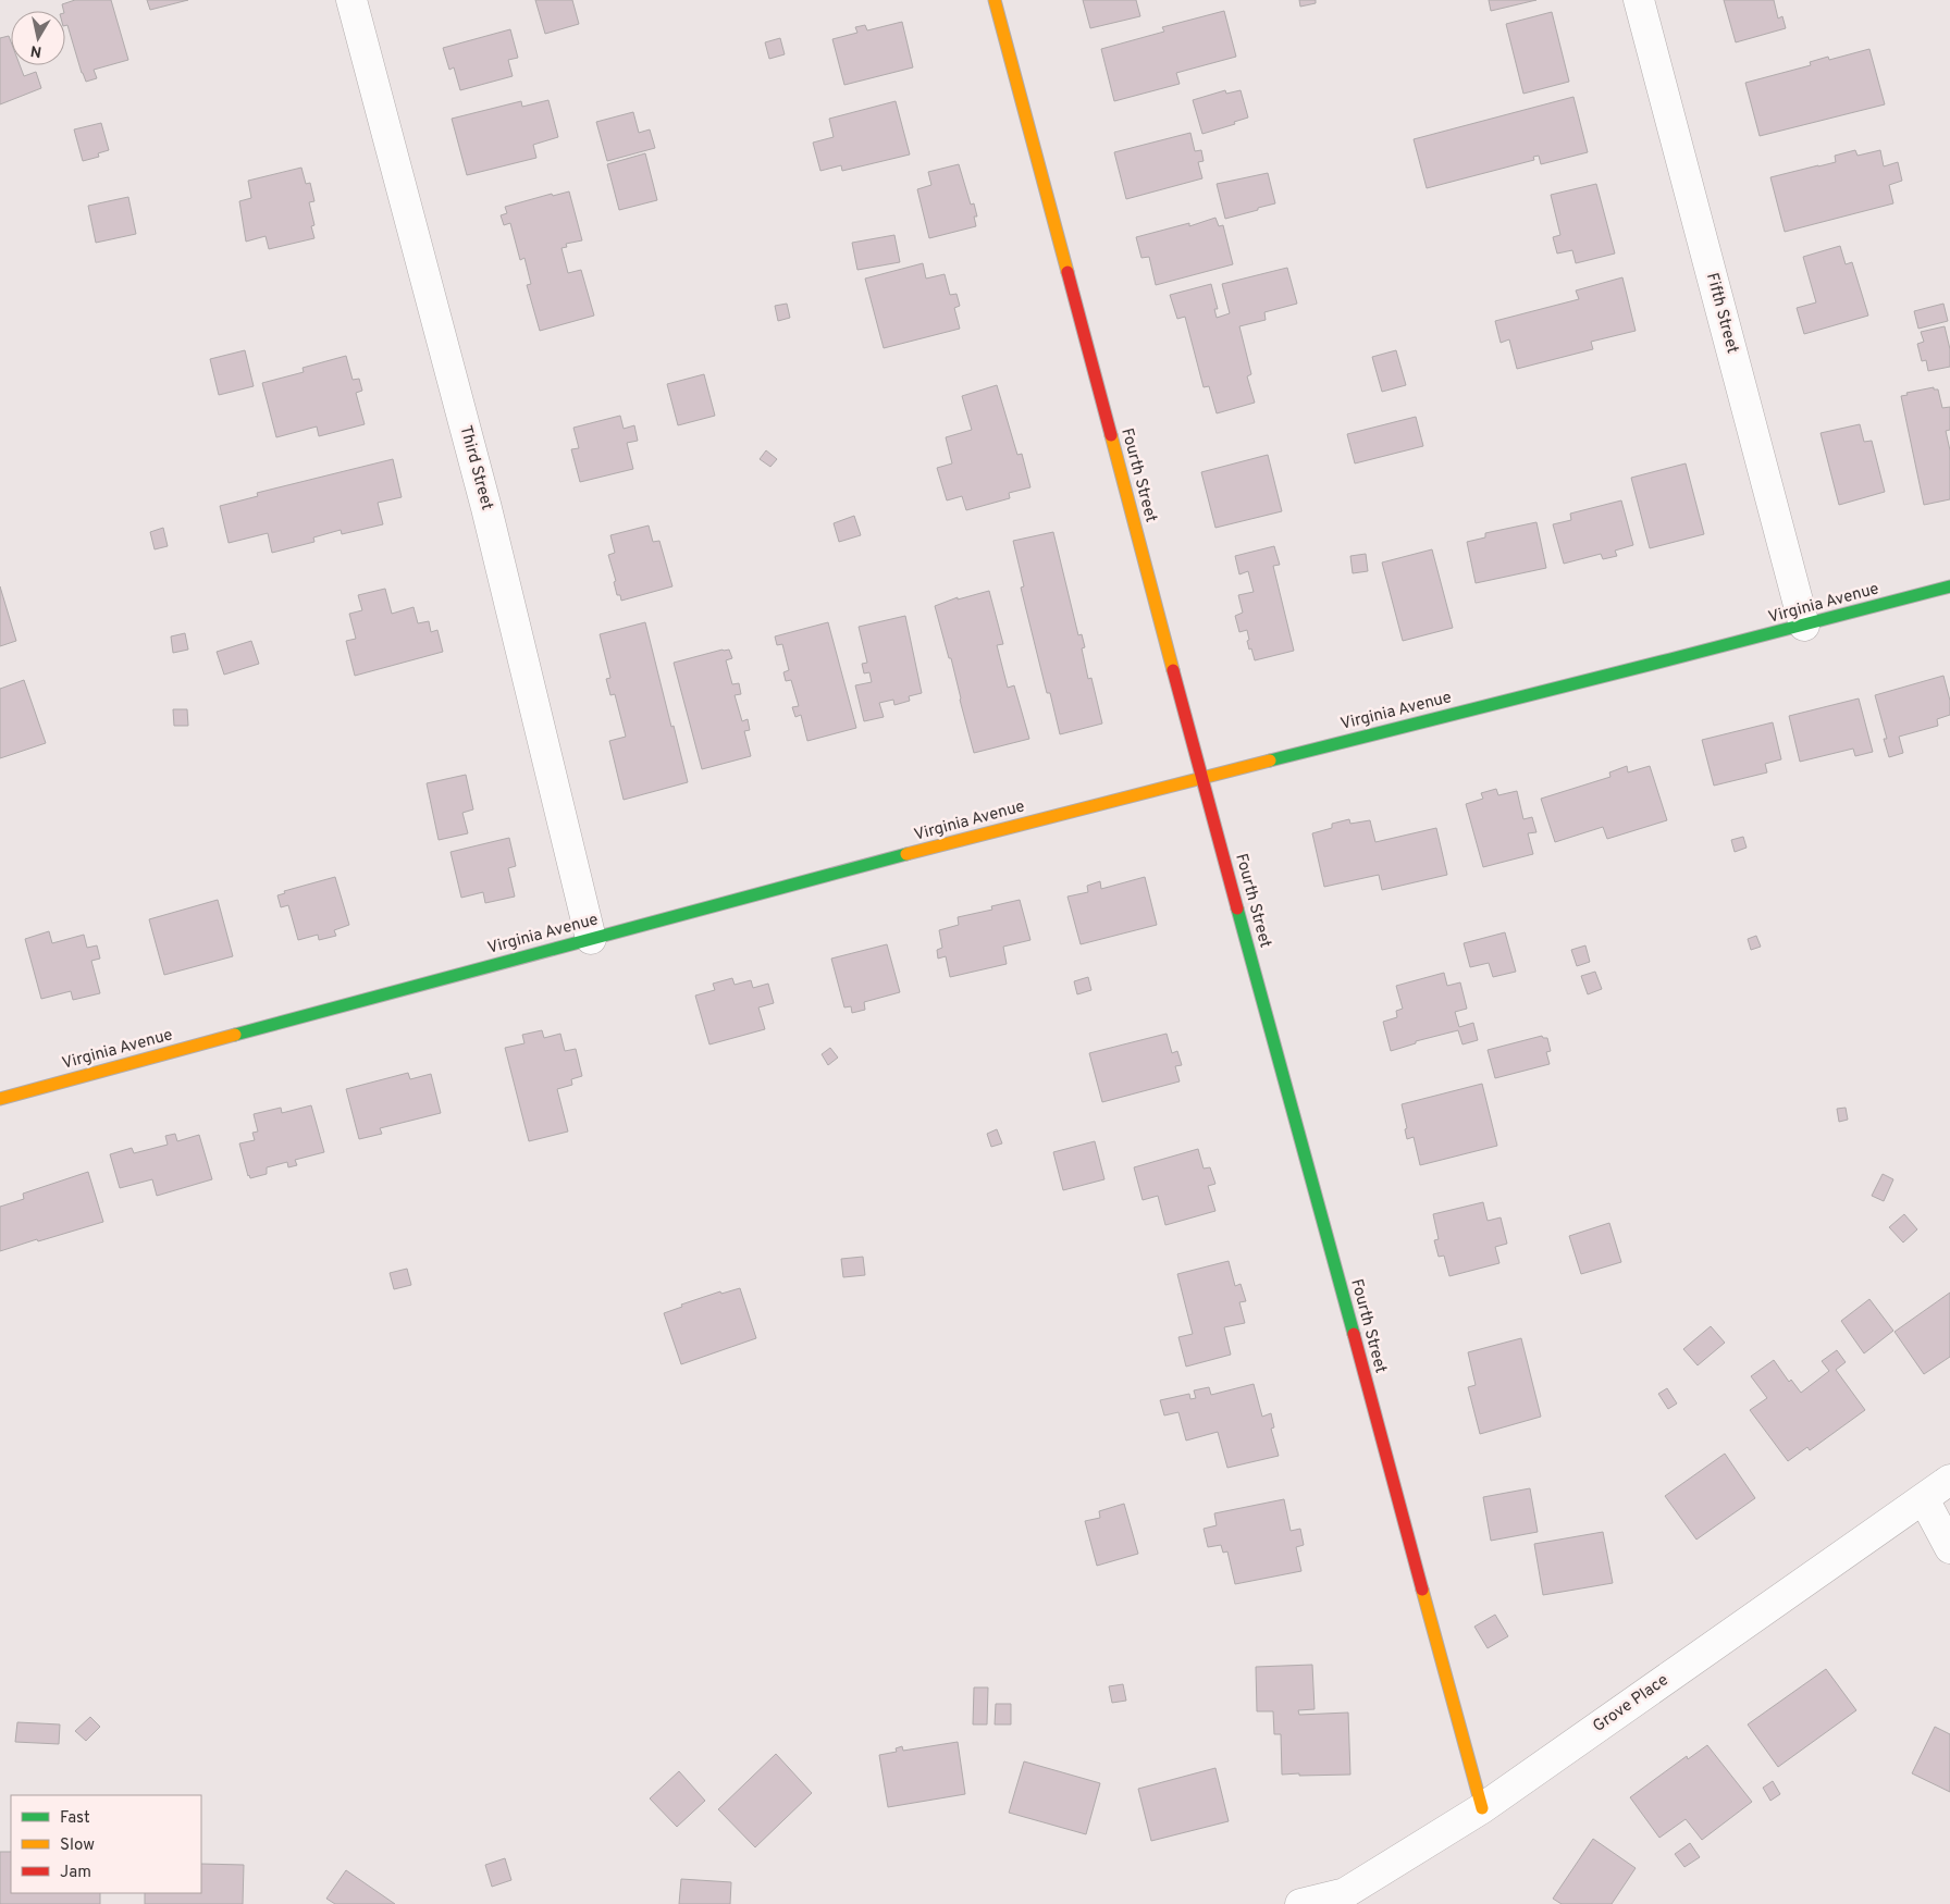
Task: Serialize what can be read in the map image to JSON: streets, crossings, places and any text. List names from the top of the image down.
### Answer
{
  "streets": {
    "street": [
      "Fifth Street",
      "Third Street",
      "Fourth Street",
      "Virginia Avenue",
      "Grove Place"
    ]
  },
  "crossings": [
    ["Fifth Street", "Virginia Avenue"],
    ["Third Street", "Virginia Avenue"],
    ["Fourth Street", "Virginia Avenue"],
    ["Fourth Street", "Grove Place"]
  ],
  "legend": ["Fast", "Slow", "Jam"],
  "north": "bottom"
}
